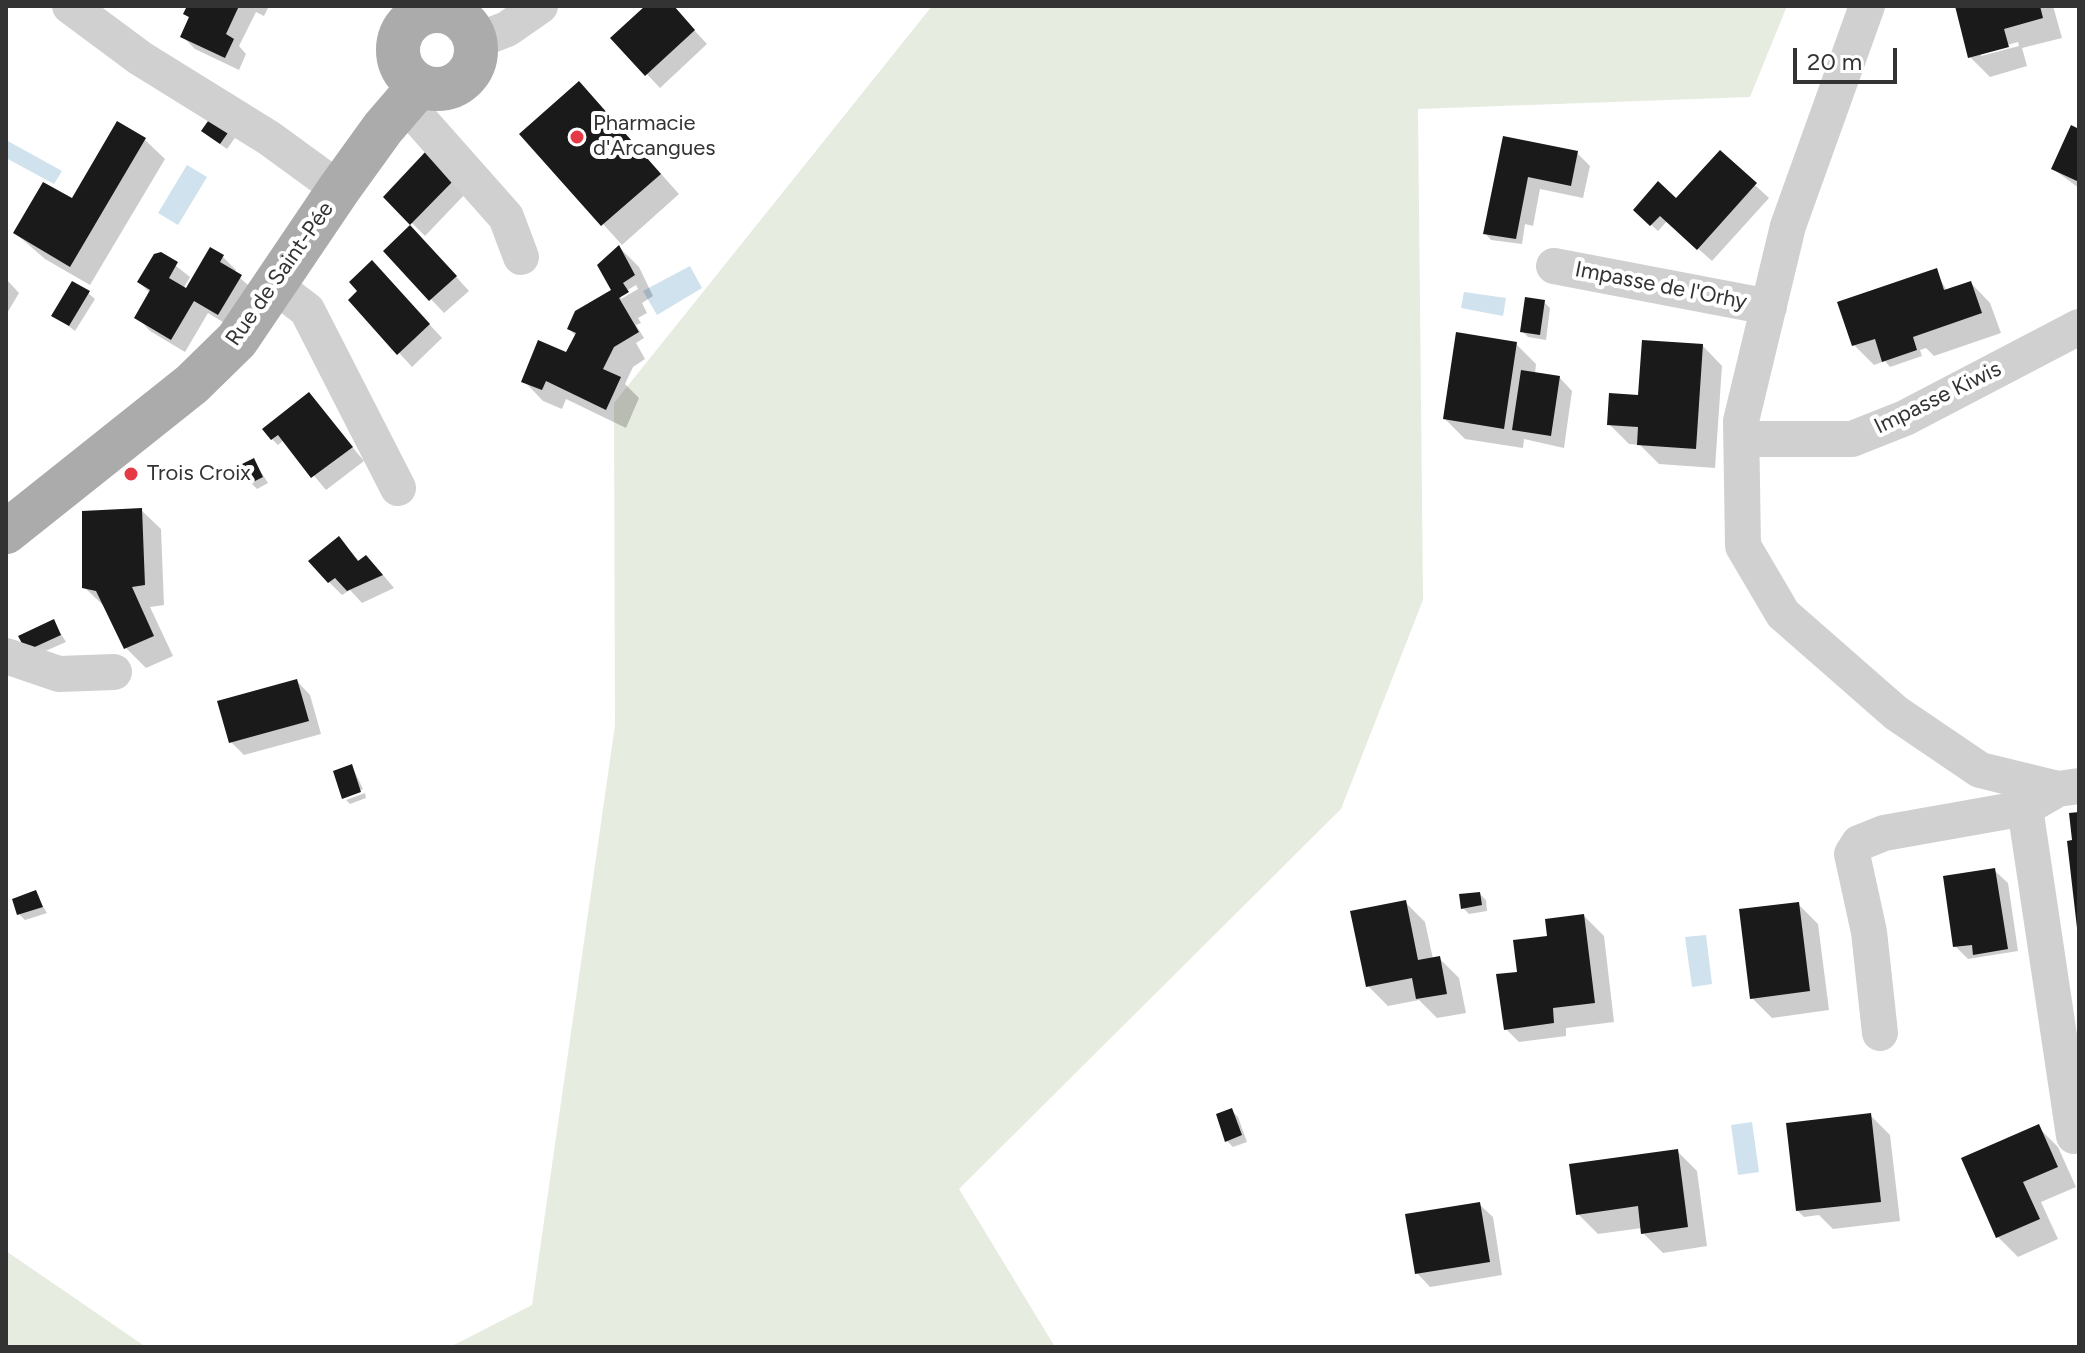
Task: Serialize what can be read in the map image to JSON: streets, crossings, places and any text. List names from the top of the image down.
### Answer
{
  "streets": {
    "main road": ["Rue de Saint-Pée"],
    "street": ["Impasse de l'Orhy", "Impasse Kiwis"]
  },
  "places": ["Pharmacie d'Arcangues", "Trois Croix"],
  "scale_bar": "20 m"
}
